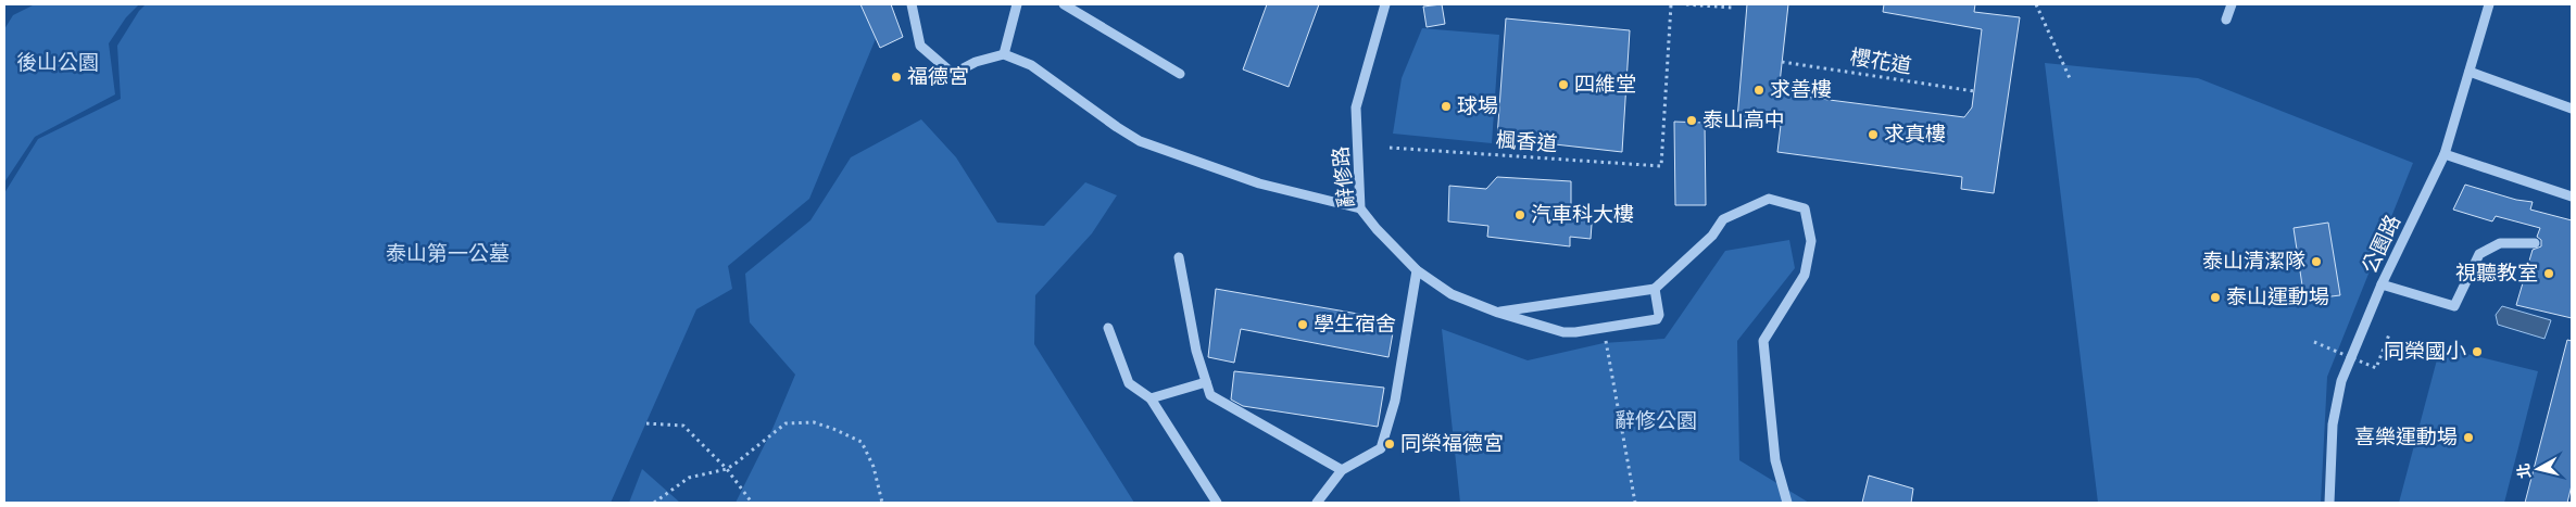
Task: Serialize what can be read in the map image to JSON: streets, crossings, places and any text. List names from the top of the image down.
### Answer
{
  "streets": {
    "street": ["辭修路", "公園路"],
    "path": ["櫻花道", "楓香道"]
  },
  "parks": ["後山公園", "泰山第一公墓", "辭修公園"],
  "places": [
    "福德宮",
    "四維堂",
    "求善樓",
    "球場",
    "泰山高中",
    "求真樓",
    "汽車科大樓",
    "泰山清潔隊",
    "視聽教室",
    "泰山運動場",
    "學生宿舍",
    "同榮國小",
    "喜樂運動場",
    "同榮福德宮"
  ],
  "north": "left"
}
